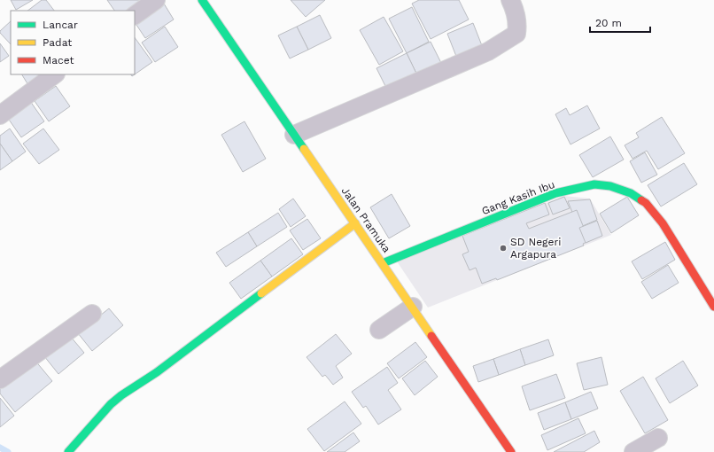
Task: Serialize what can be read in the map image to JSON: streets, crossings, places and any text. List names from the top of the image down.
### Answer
{
  "streets": {
    "street": ["Gang Kasih Ibu", "Jalan Pramuka"]
  },
  "crossings": [
    ["Gang Kasih Ibu", "Jalan Pramuka"]
  ],
  "places": ["SD Negeri Argapura"],
  "legend": ["Lancar", "Padat", "Macet"],
  "scale_bar": "20 m"
}
